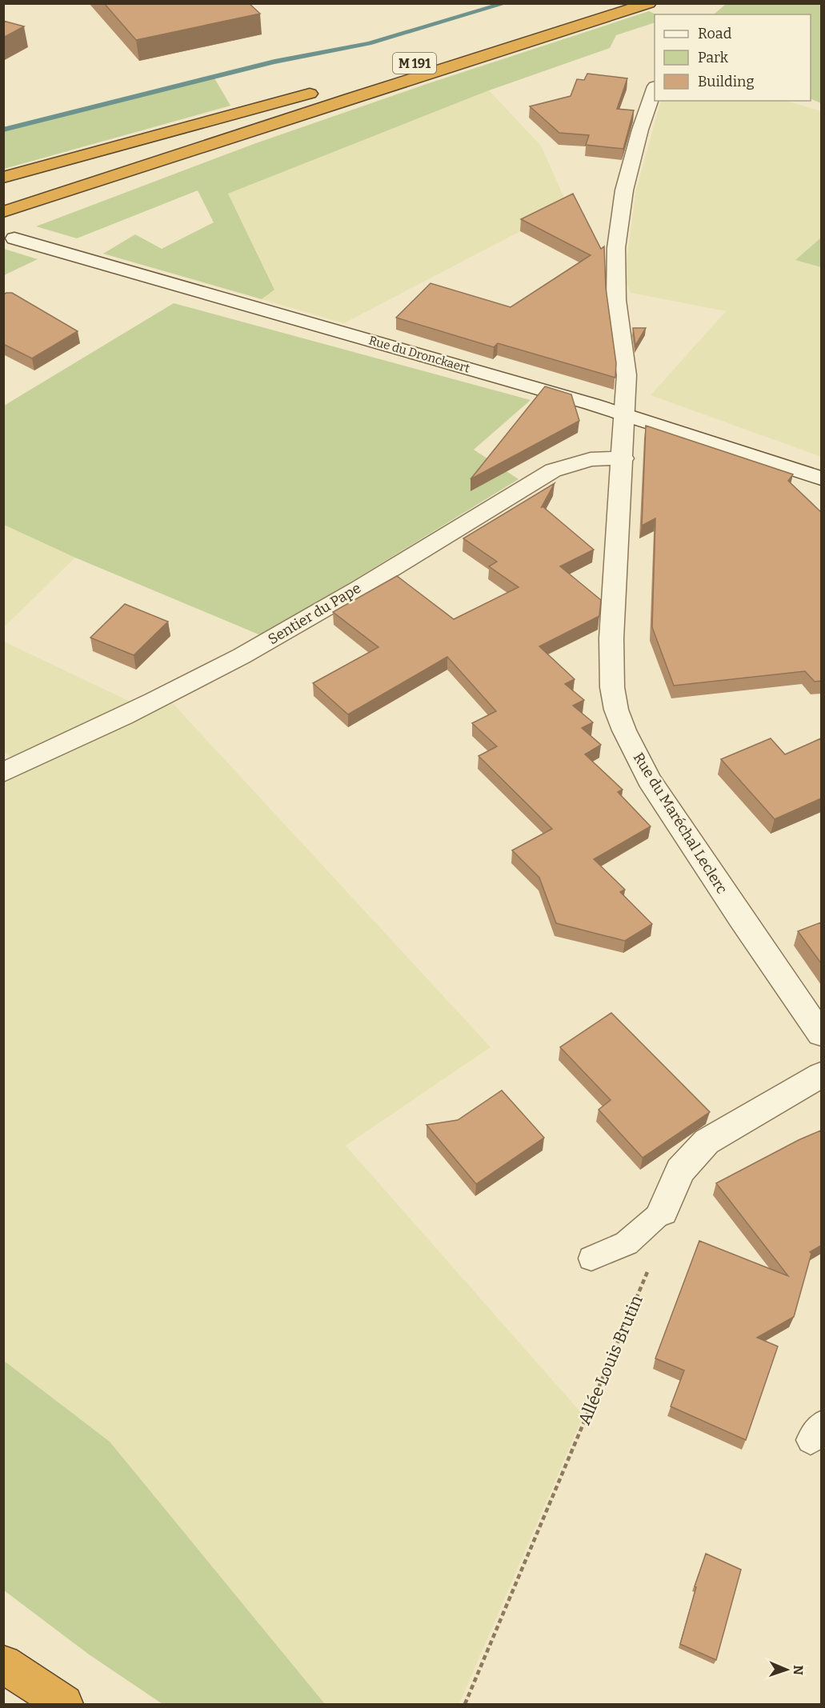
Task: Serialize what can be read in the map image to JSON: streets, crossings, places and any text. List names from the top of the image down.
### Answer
{
  "streets": {
    "highway": ["M 191"],
    "street": ["Rue du Dronckaert", "Sentier du Pape", "Rue du Maréchal Leclerc"],
    "path": ["Allée Louis Brutin"]
  },
  "crossings": [
    ["Rue du Dronckaert", "Rue du Maréchal Leclerc"],
    ["Sentier du Pape", "Rue du Maréchal Leclerc"]
  ],
  "legend": ["Road", "Park", "Building"],
  "north": "right"
}
